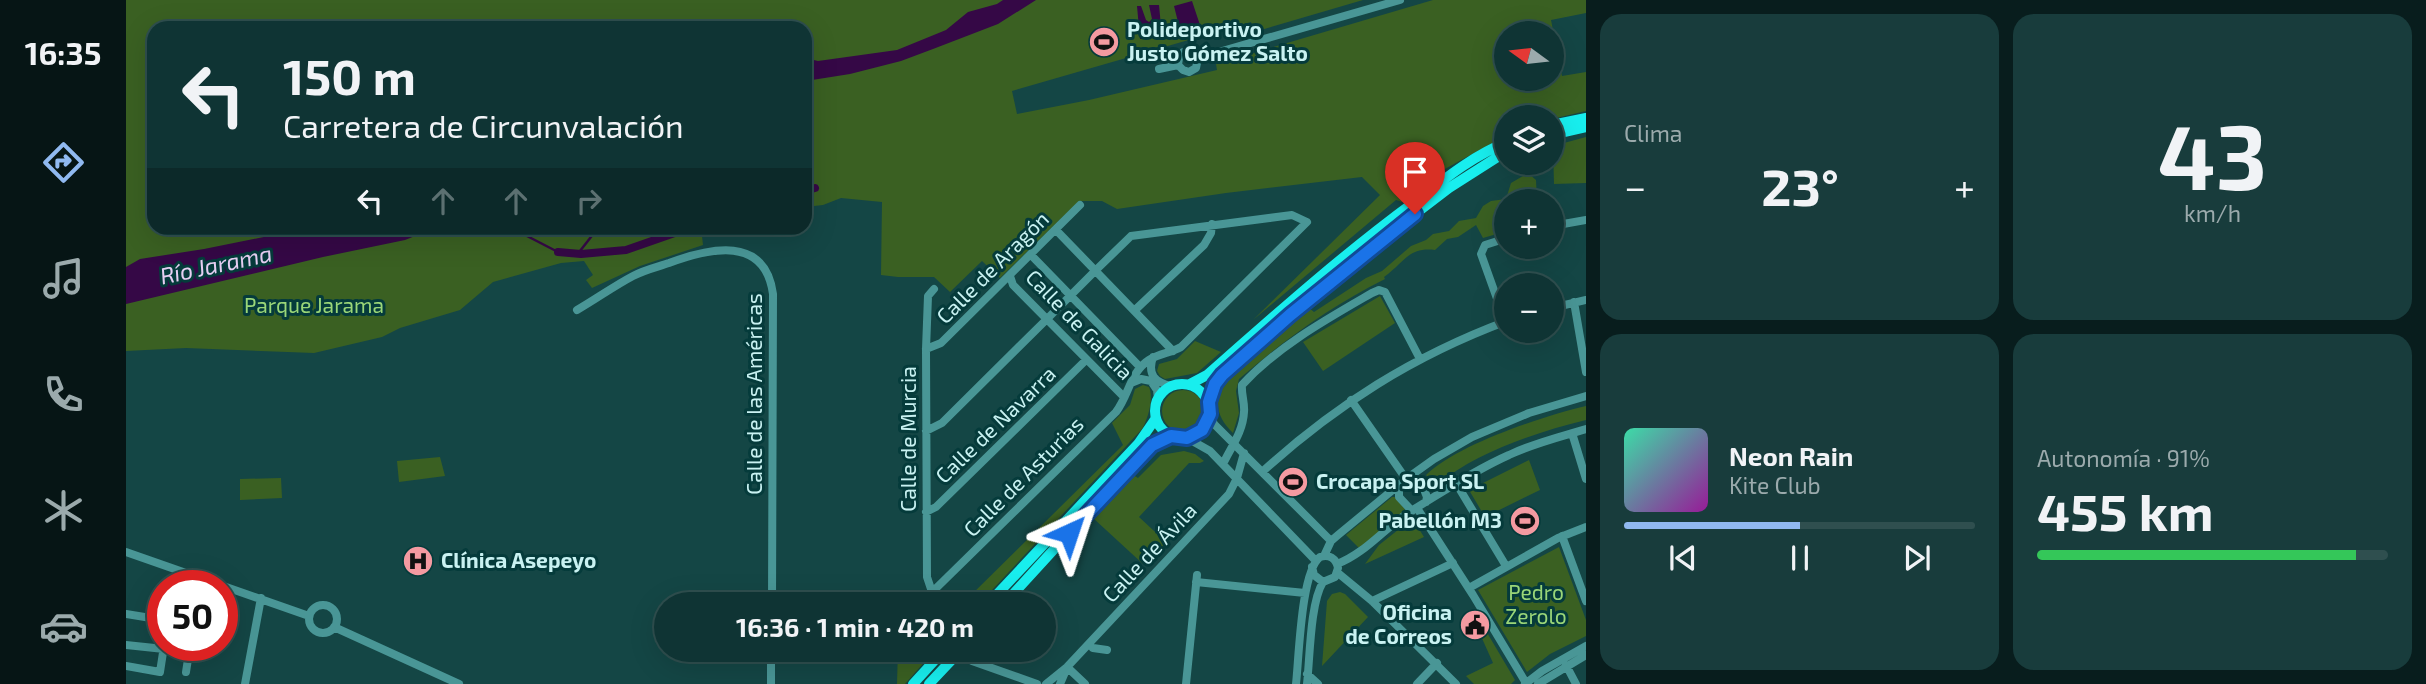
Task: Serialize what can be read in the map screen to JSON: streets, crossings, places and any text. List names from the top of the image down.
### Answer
{
  "streets": {
    "street": [
      "Calle de Aragón",
      "Calle de Galicia",
      "Calle de las Américas",
      "Calle de Navarra",
      "Calle de Murcia",
      "Calle de Asturias",
      "Calle de Ávila"
    ]
  },
  "crossings": [
    ["Calle de Aragón", "Calle de Galicia"],
    ["Calle de Aragón", "Calle de Murcia"],
    ["Calle de Galicia", "Calle de Navarra"],
    ["Calle de Galicia", "Calle de Asturias"],
    ["Calle de Navarra", "Calle de Murcia"],
    ["Calle de Murcia", "Calle de Asturias"]
  ],
  "water": ["Río Jarama"],
  "parks": ["Parque Jarama", "Pedro Zerolo"],
  "places": {
    "sports": ["Polideportivo Justo Gómez Salto", "Crocapa Sport SL", "Pabellón M3"],
    "hospital": ["Clínica Asepeyo"],
    "public building": ["Oficina de Correos"]
  },
  "north": "left",
  "page": {
    "tabs": "16:35",
    "tile": [
      "Clima",
      ["43", "km/h"],
      ["Autonomía · 91%", "455 km"]
    ],
    "map_buttons": ["+", "−"],
    "turn": ["150 m", "Carretera de Circunvalación"],
    "heat": ["−", "23°", "+"],
    "song": ["Neon Rain", "Kite Club"],
    "limit": "50",
    "trip": "16:36 · 1 min · 420 m"
  }
}
